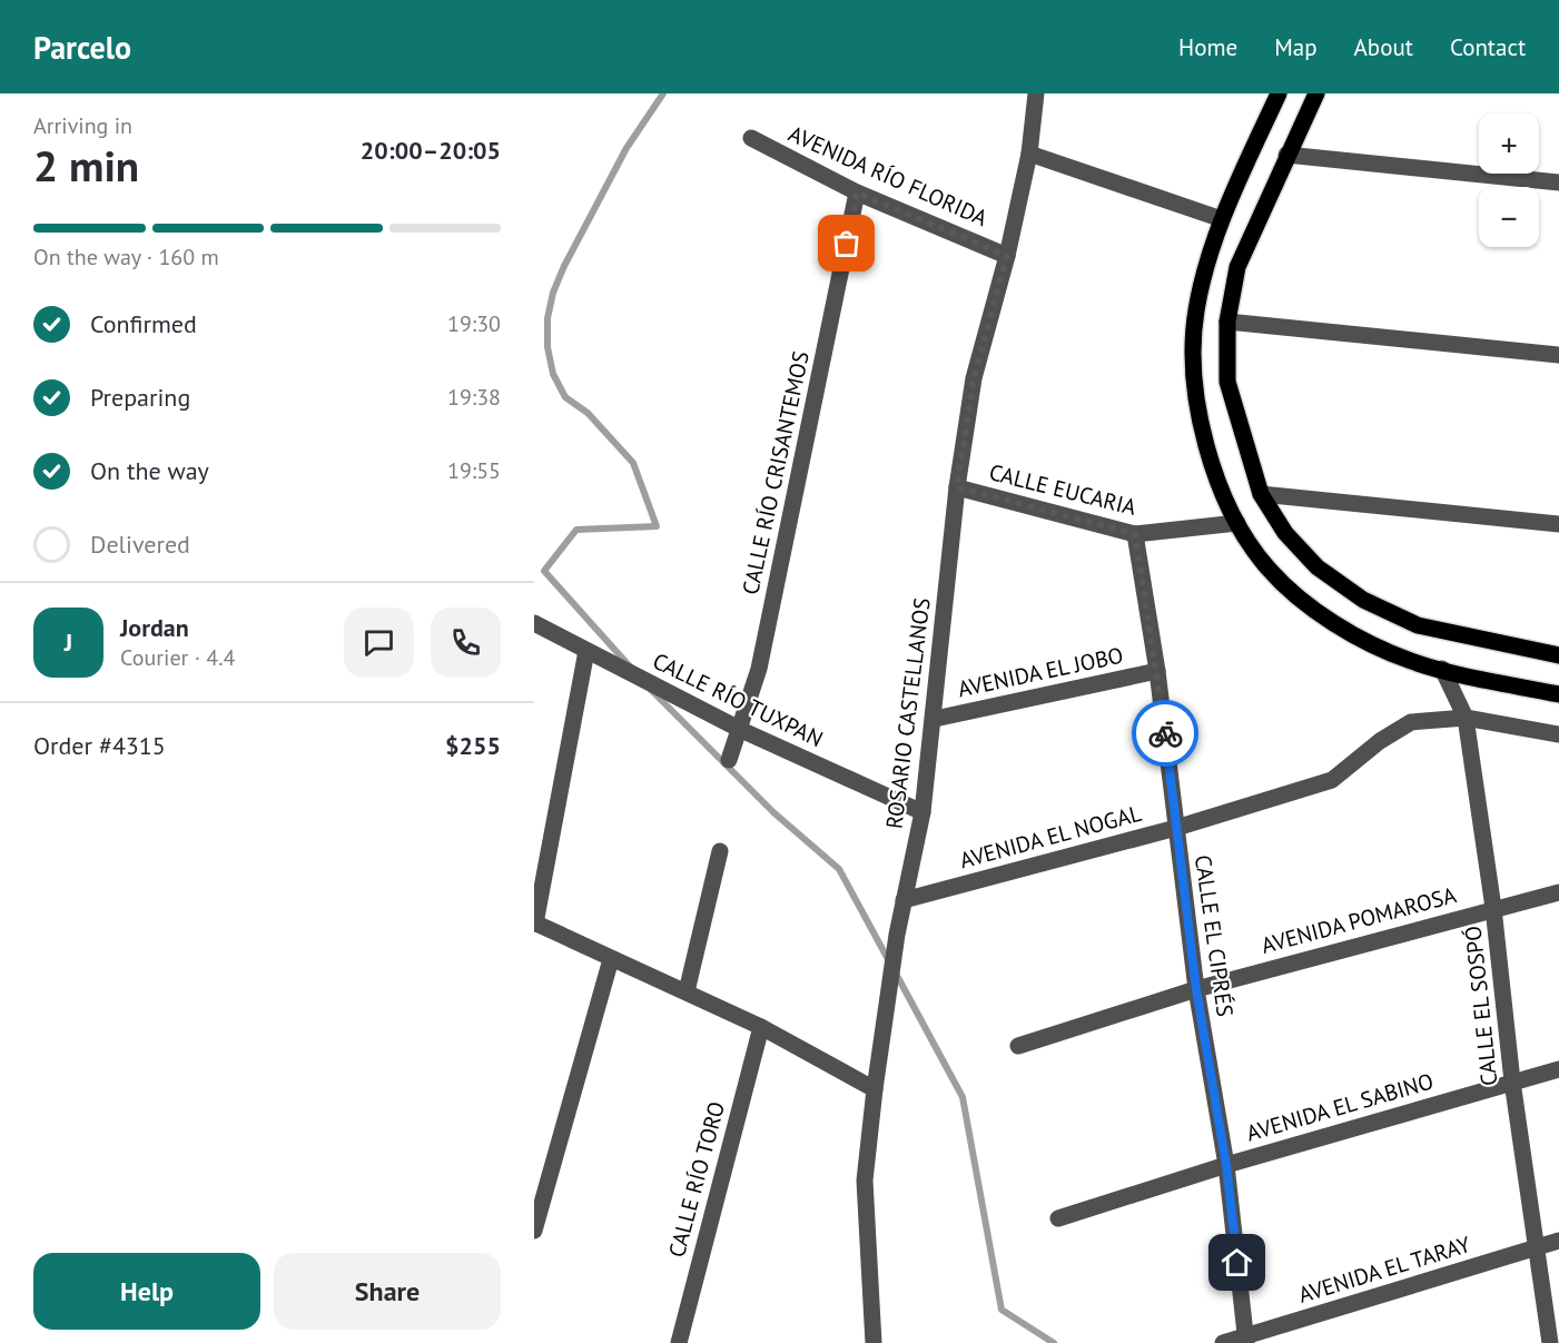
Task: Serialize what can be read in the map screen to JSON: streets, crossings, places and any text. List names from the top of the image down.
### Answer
{
  "streets": {
    "street": [
      "AVENIDA RÍO FLORIDA",
      "CALLE RÍO CRISANTEMOS",
      "CALLE EUCARIA",
      "AVENIDA EL JOBO",
      "CALLE RÍO TUXPAN",
      "ROSARIO CASTELLANOS",
      "AVENIDA EL NOGAL",
      "AVENIDA POMAROSA",
      "CALLE EL CIPRÉS",
      "CALLE EL SOSPÓ",
      "AVENIDA EL SABINO",
      "CALLE RÍO TORO",
      "AVENIDA EL TARAY"
    ]
  },
  "crossings": [
    ["AVENIDA RÍO FLORIDA", "CALLE RÍO CRISANTEMOS"],
    ["AVENIDA RÍO FLORIDA", "ROSARIO CASTELLANOS"],
    ["CALLE RÍO CRISANTEMOS", "CALLE RÍO TUXPAN"],
    ["CALLE EUCARIA", "ROSARIO CASTELLANOS"],
    ["CALLE EUCARIA", "CALLE EL CIPRÉS"],
    ["AVENIDA EL JOBO", "ROSARIO CASTELLANOS"],
    ["AVENIDA EL JOBO", "CALLE EL CIPRÉS"],
    ["CALLE RÍO TUXPAN", "ROSARIO CASTELLANOS"],
    ["ROSARIO CASTELLANOS", "AVENIDA EL NOGAL"],
    ["AVENIDA EL NOGAL", "CALLE EL CIPRÉS"],
    ["AVENIDA EL NOGAL", "CALLE EL SOSPÓ"],
    ["AVENIDA POMAROSA", "CALLE EL CIPRÉS"],
    ["AVENIDA POMAROSA", "CALLE EL SOSPÓ"],
    ["CALLE EL CIPRÉS", "AVENIDA EL SABINO"],
    ["CALLE EL CIPRÉS", "AVENIDA EL TARAY"],
    ["CALLE EL SOSPÓ", "AVENIDA EL SABINO"],
    ["CALLE EL SOSPÓ", "AVENIDA EL TARAY"]
  ],
  "page": {
    "header": "Parcelo",
    "nav": [
      "Home",
      "Map",
      "About",
      "Contact"
    ],
    "heading": ["2 min", "Arriving in", "20:00–20:05"],
    "panel": [
      "Jordan",
      "Courier · 4.4",
      "Order #4315",
      "$255"
    ],
    "map_buttons": ["+", "−"],
    "bar": "On the way · 160 m",
    "list": [
      ["Confirmed", "19:30"],
      ["Preparing", "19:38"],
      ["On the way", "19:55"],
      "Delivered"
    ],
    "round": "J",
    "buttons": ["Help", "Share"]
  }
}
